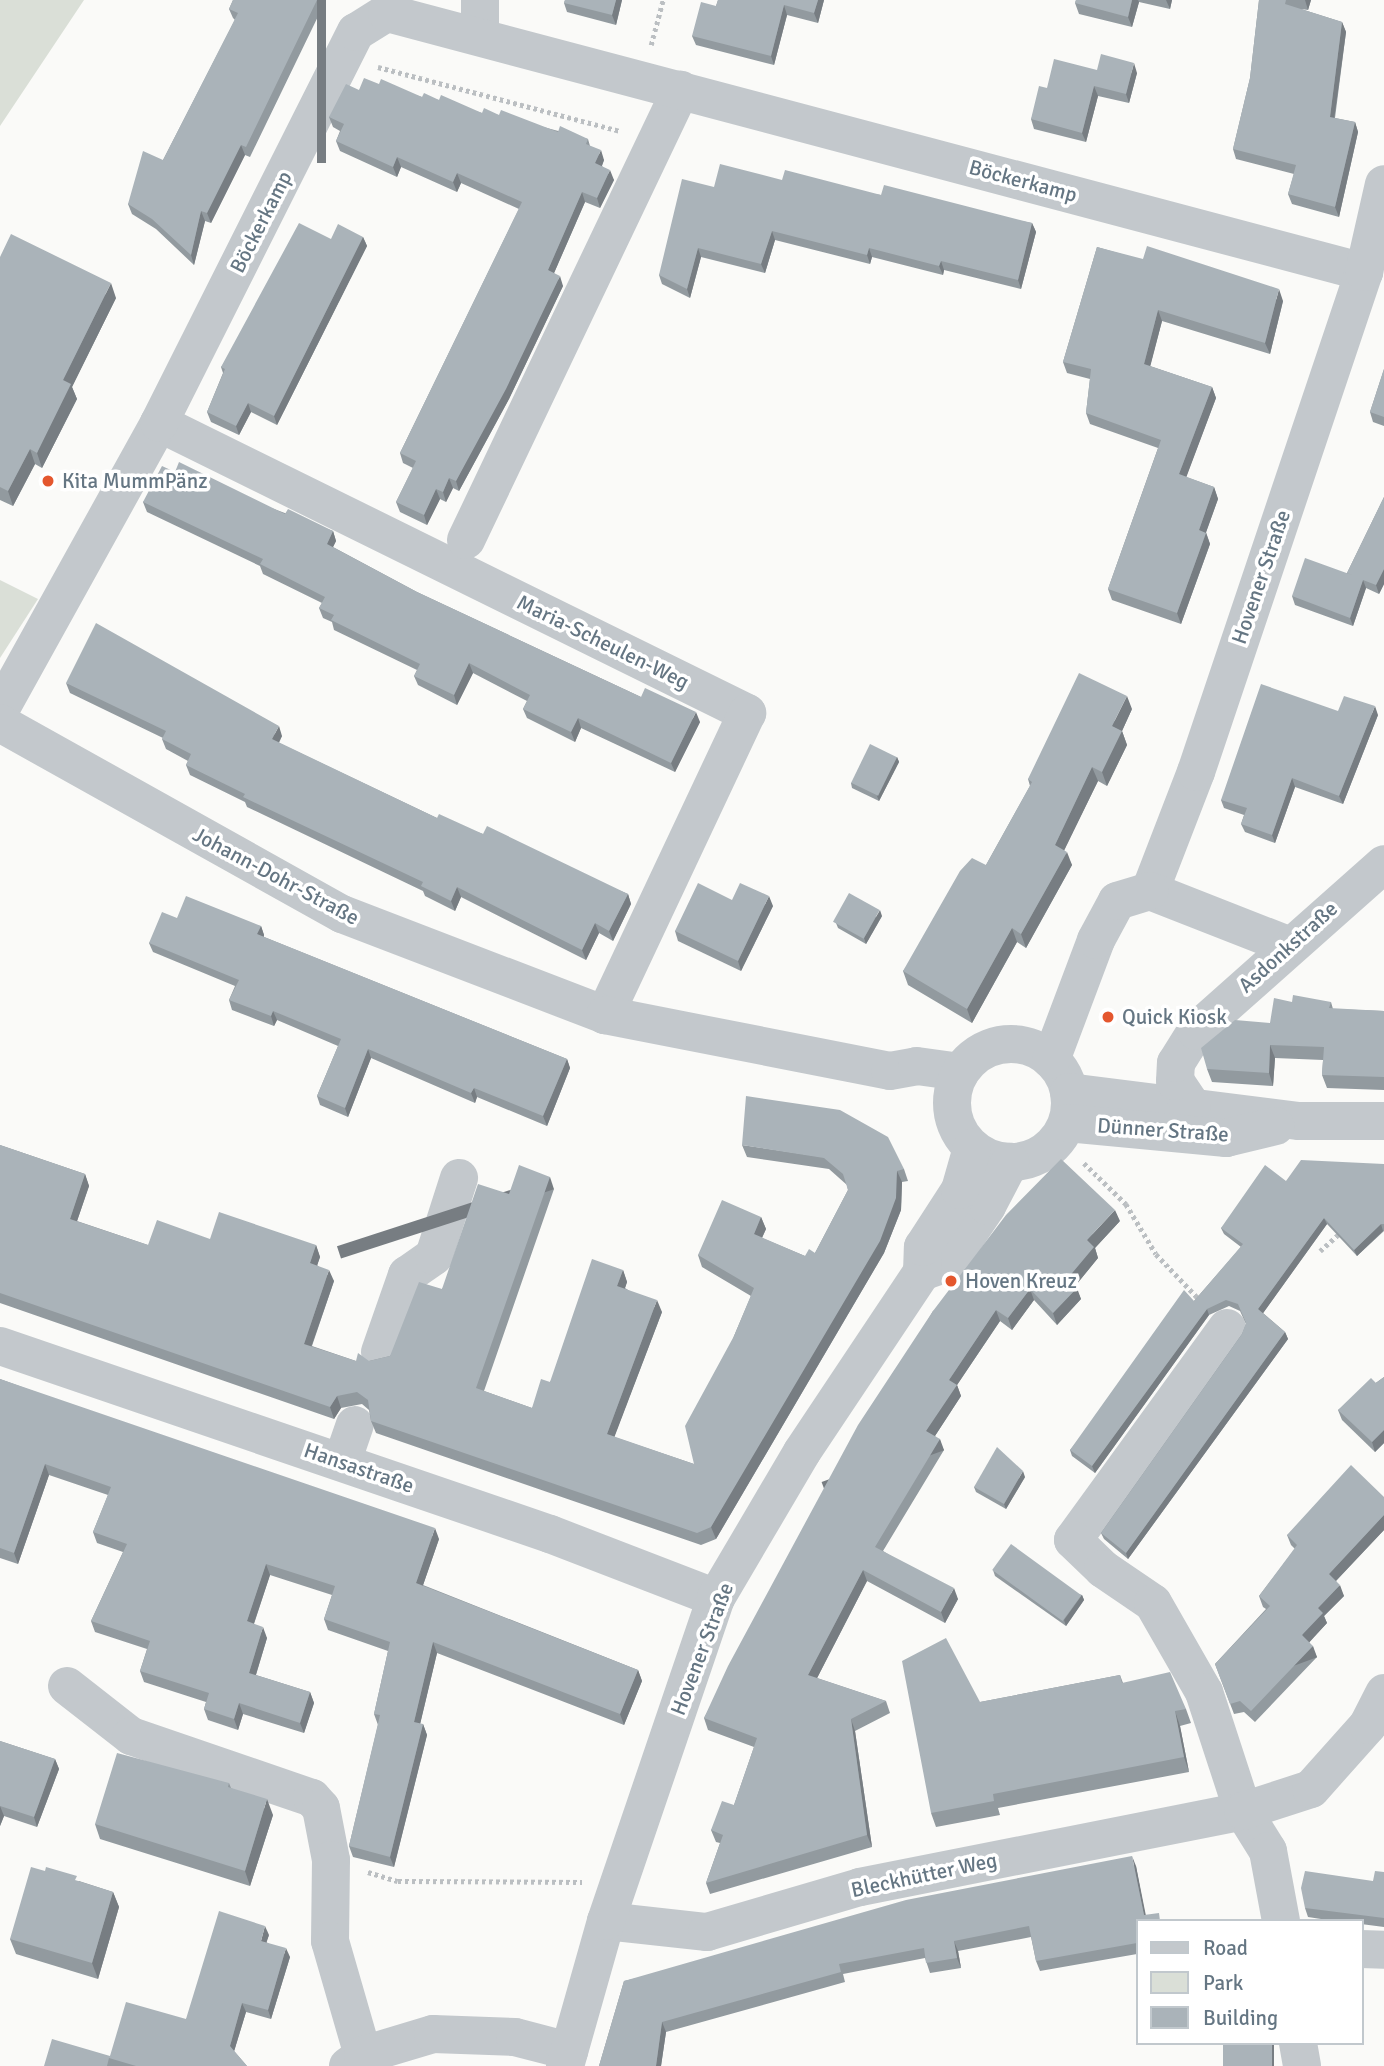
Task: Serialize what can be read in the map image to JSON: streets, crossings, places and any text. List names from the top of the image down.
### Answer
{
  "streets": {
    "street": [
      "Böckerkamp",
      "Hovener Straße",
      "Maria-Scheulen-Weg",
      "Johann-Dohr-Straße",
      "Asdonkstraße",
      "Dünner Straße",
      "Hansastraße",
      "Bleckhütter Weg"
    ]
  },
  "crossings": [
    ["Böckerkamp", "Hovener Straße"],
    ["Böckerkamp", "Maria-Scheulen-Weg"],
    ["Hovener Straße", "Johann-Dohr-Straße"],
    ["Hovener Straße", "Dünner Straße"],
    ["Hovener Straße", "Hansastraße"],
    ["Hovener Straße", "Bleckhütter Weg"],
    ["Maria-Scheulen-Weg", "Johann-Dohr-Straße"],
    ["Johann-Dohr-Straße", "Dünner Straße"],
    ["Asdonkstraße", "Dünner Straße"]
  ],
  "places": ["Kita MummPänz", "Quick Kiosk", "Hoven Kreuz"],
  "legend": ["Road", "Park", "Building"]
}
